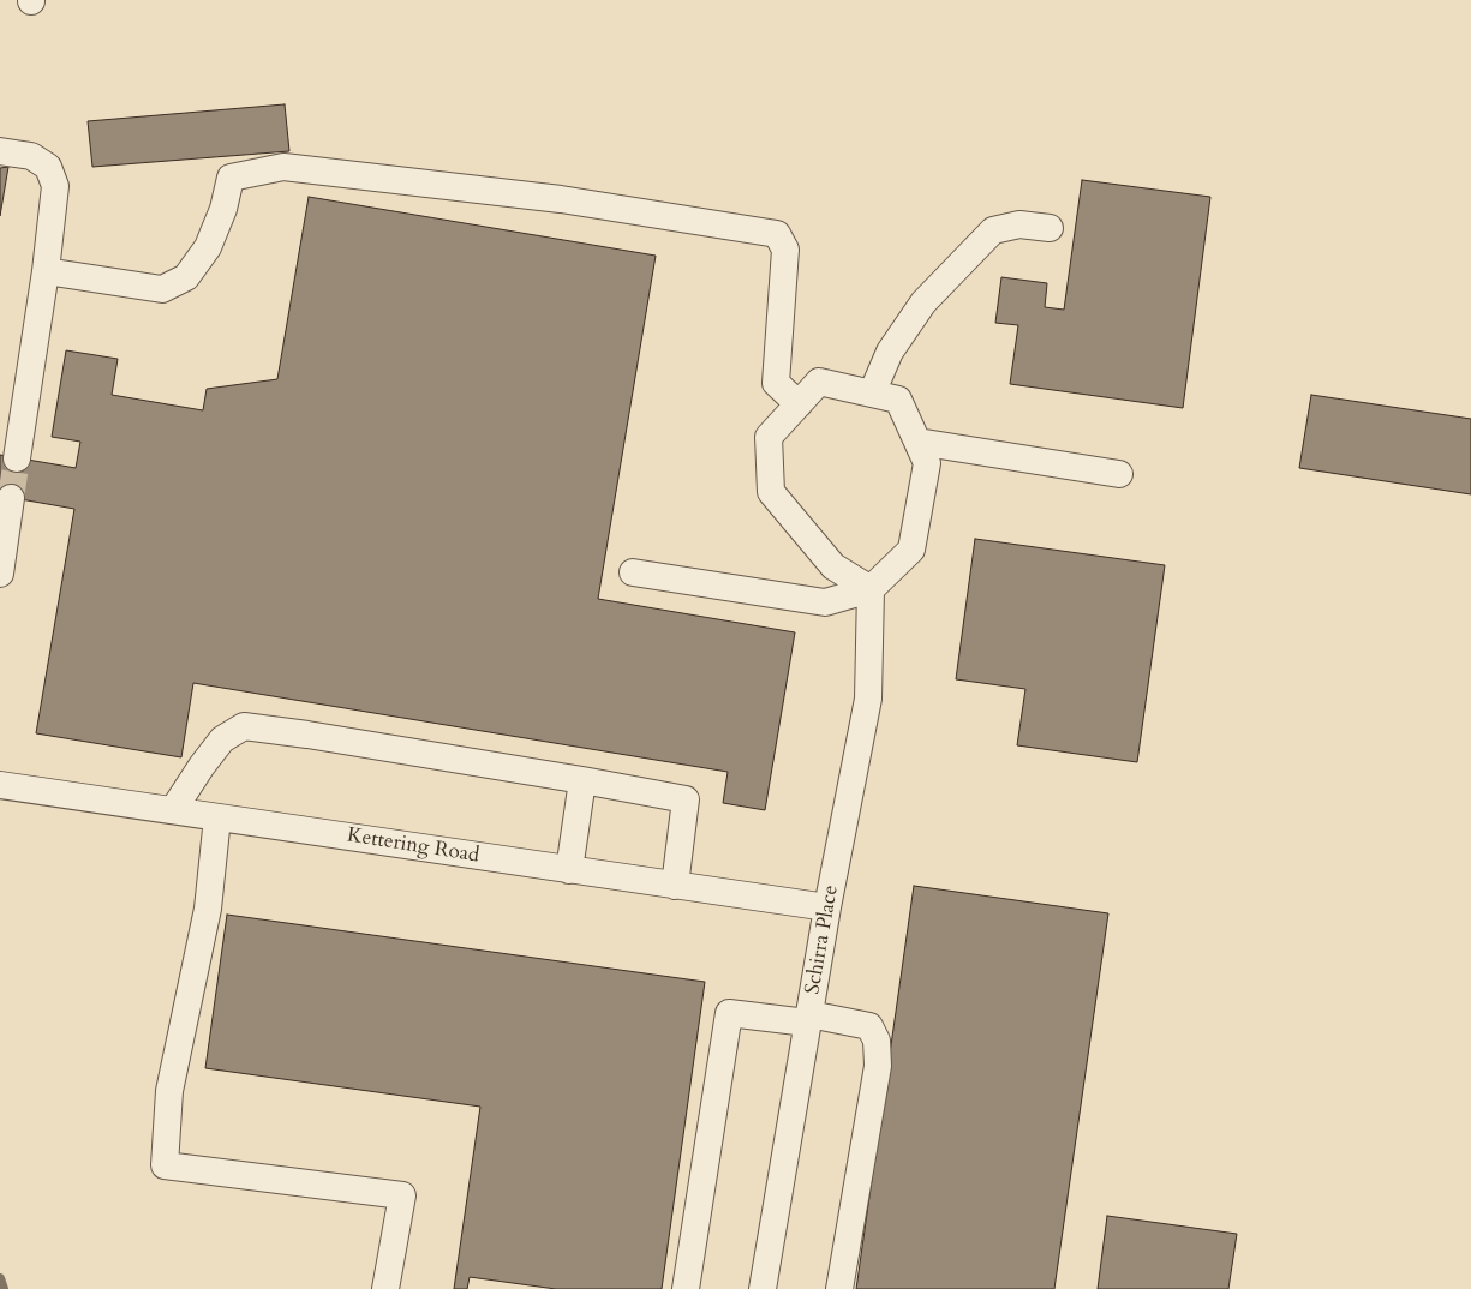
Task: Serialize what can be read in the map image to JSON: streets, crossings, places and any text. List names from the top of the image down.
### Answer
{
  "streets": {
    "street": ["Kettering Road", "Schirra Place"]
  },
  "crossings": [
    ["Kettering Road", "Schirra Place"]
  ]
}
